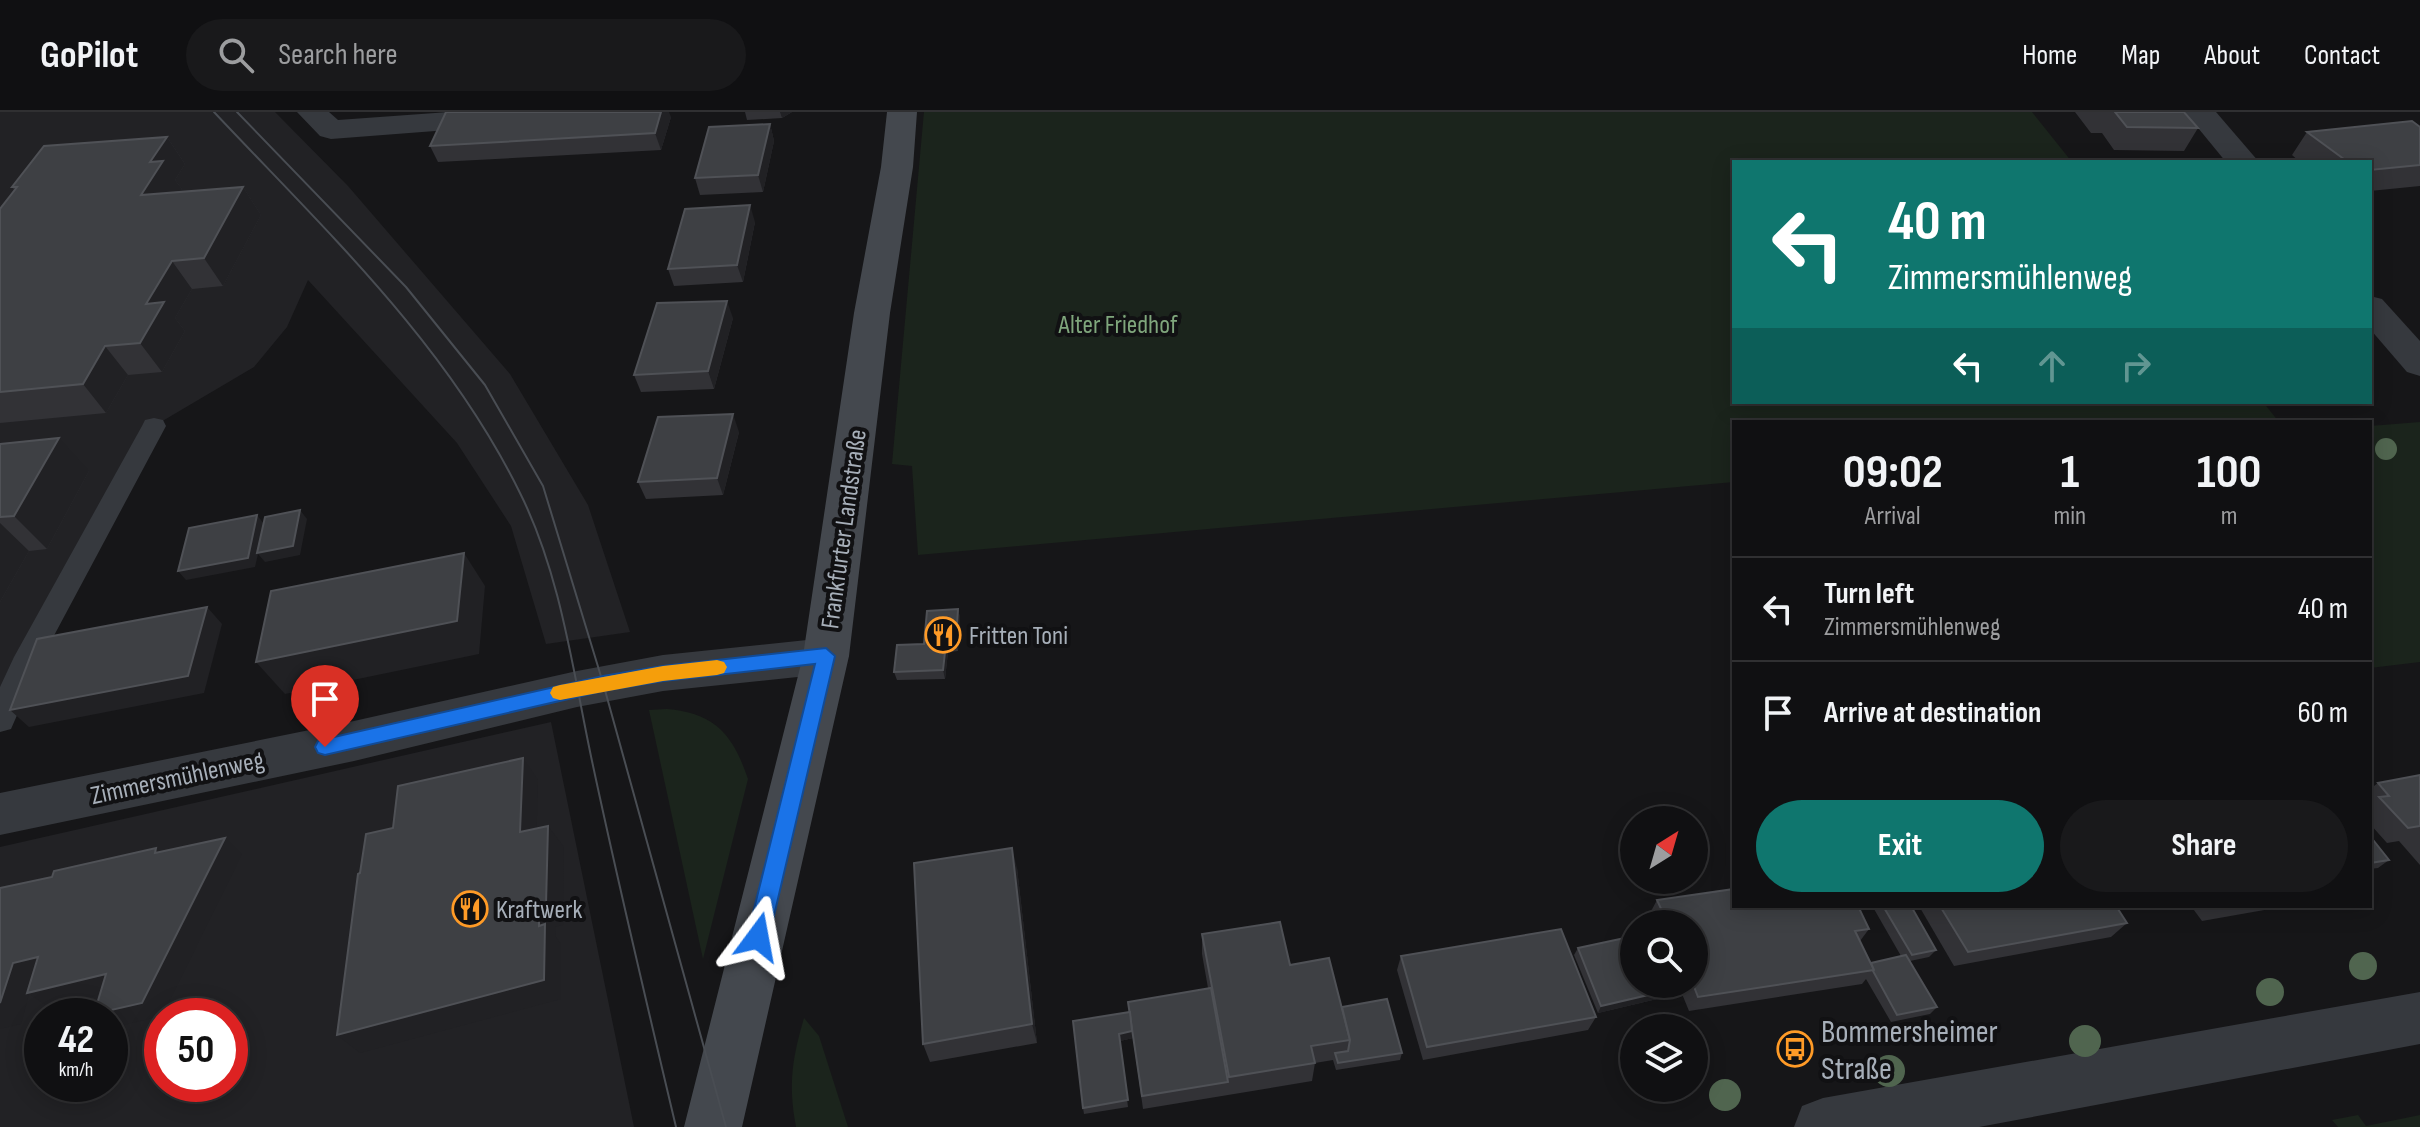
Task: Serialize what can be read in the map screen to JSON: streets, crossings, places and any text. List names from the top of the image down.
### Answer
{
  "streets": {
    "main road": ["Frankfurter Landstraße"],
    "street": ["Zimmersmühlenweg"]
  },
  "crossings": [
    ["Frankfurter Landstraße", "Zimmersmühlenweg"]
  ],
  "parks": ["Alter Friedhof"],
  "places": {
    "restaurant": ["Fritten Toni", "Kraftwerk"],
    "bus stop": ["Bommersheimer Straße"]
  },
  "north": "top right",
  "page": {
    "header": "GoPilot",
    "search": "Search here",
    "nav": [
      "Home",
      "Map",
      "About",
      "Contact"
    ],
    "turn": ["40 m", "Zimmersmühlenweg"],
    "eta": [
      "09:02",
      "Arrival",
      "1",
      "min",
      "100",
      "m"
    ],
    "list": [
      {
        "name": "Turn left",
        "note": "Zimmersmühlenweg",
        "value": "40 m"
      },
      {
        "name": "Arrive at destination",
        "value": "60 m"
      }
    ],
    "buttons": ["Exit", "Share"],
    "speed": "42 km/h",
    "limit": "50"
  }
}
